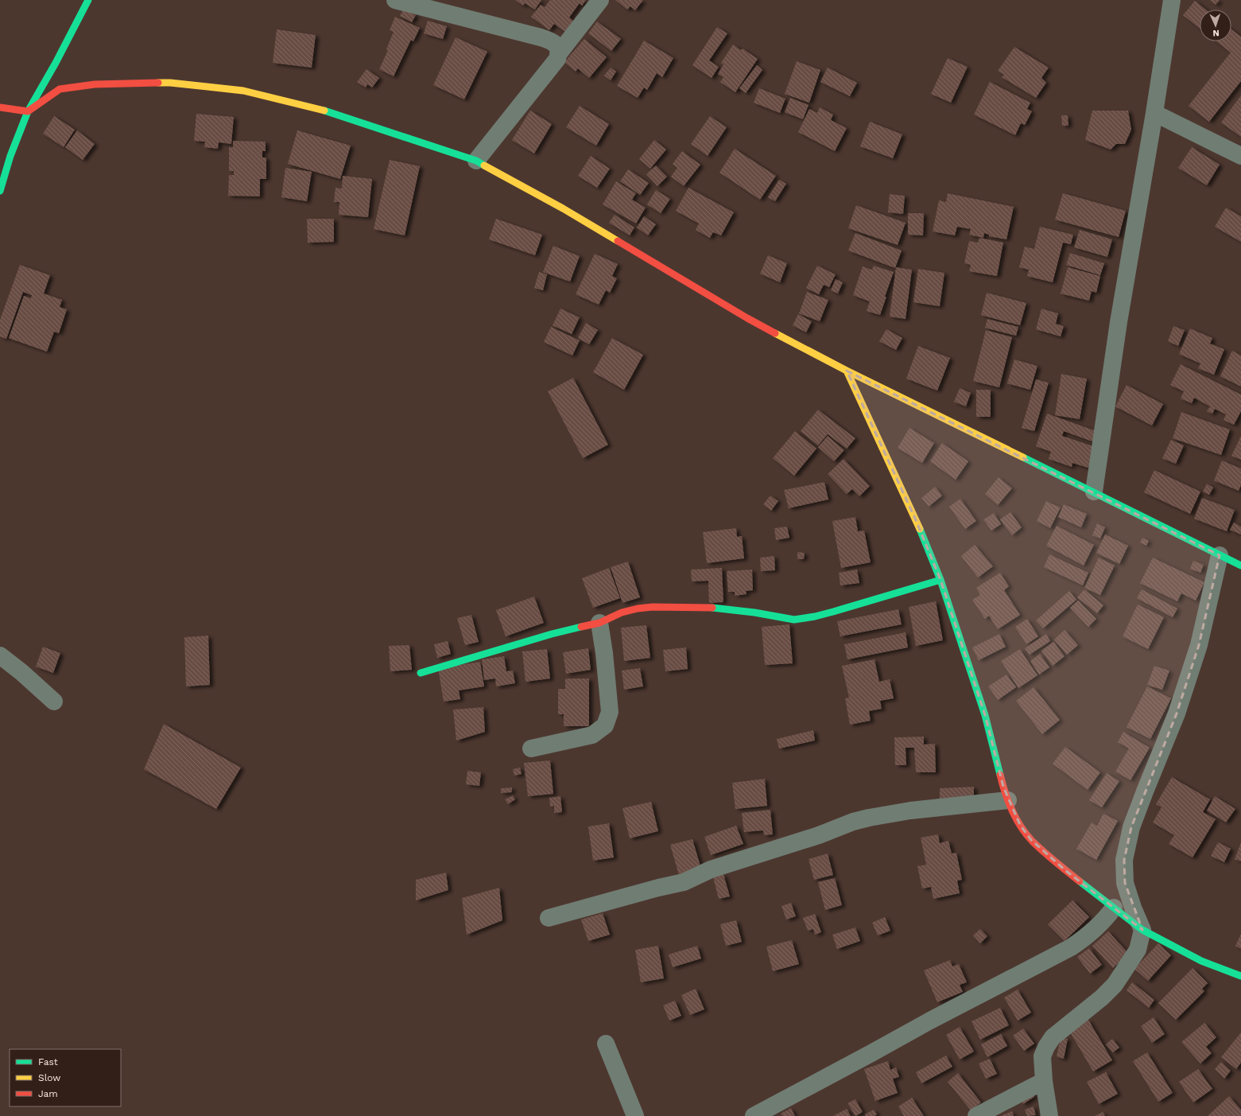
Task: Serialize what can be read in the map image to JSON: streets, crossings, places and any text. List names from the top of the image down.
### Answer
{
  "legend": ["Fast", "Slow", "Jam"],
  "north": "bottom"
}
